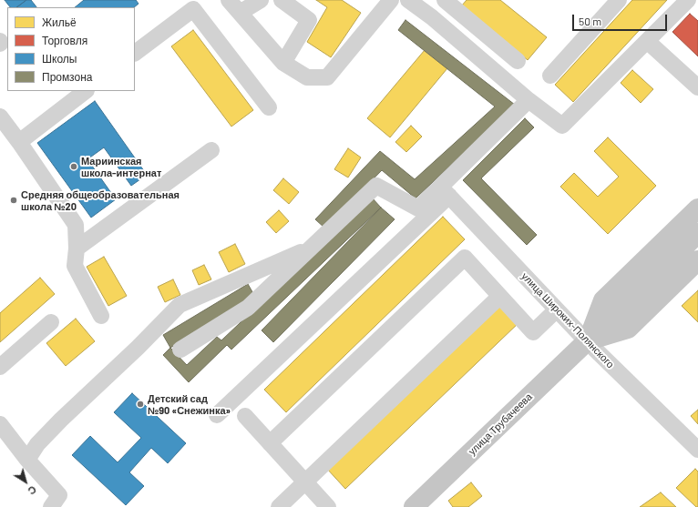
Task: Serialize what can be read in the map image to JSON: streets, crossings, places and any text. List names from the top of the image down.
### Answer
{
  "streets": {
    "main road": ["улица Трубачеева"],
    "street": ["улица Широких-Полянского"]
  },
  "crossings": [
    ["улица Широких-Полянского", "улица Трубачеева"]
  ],
  "places": ["Мариинская школа-интернат", "Средняя общеобразовательная школа №20", "Детский сад №90 «Снежинка»"],
  "legend": [
    "Жильё",
    "Торговля",
    "Школы",
    "Промзона"
  ],
  "scale_bar": "50 m",
  "north": "bottom right"
}
